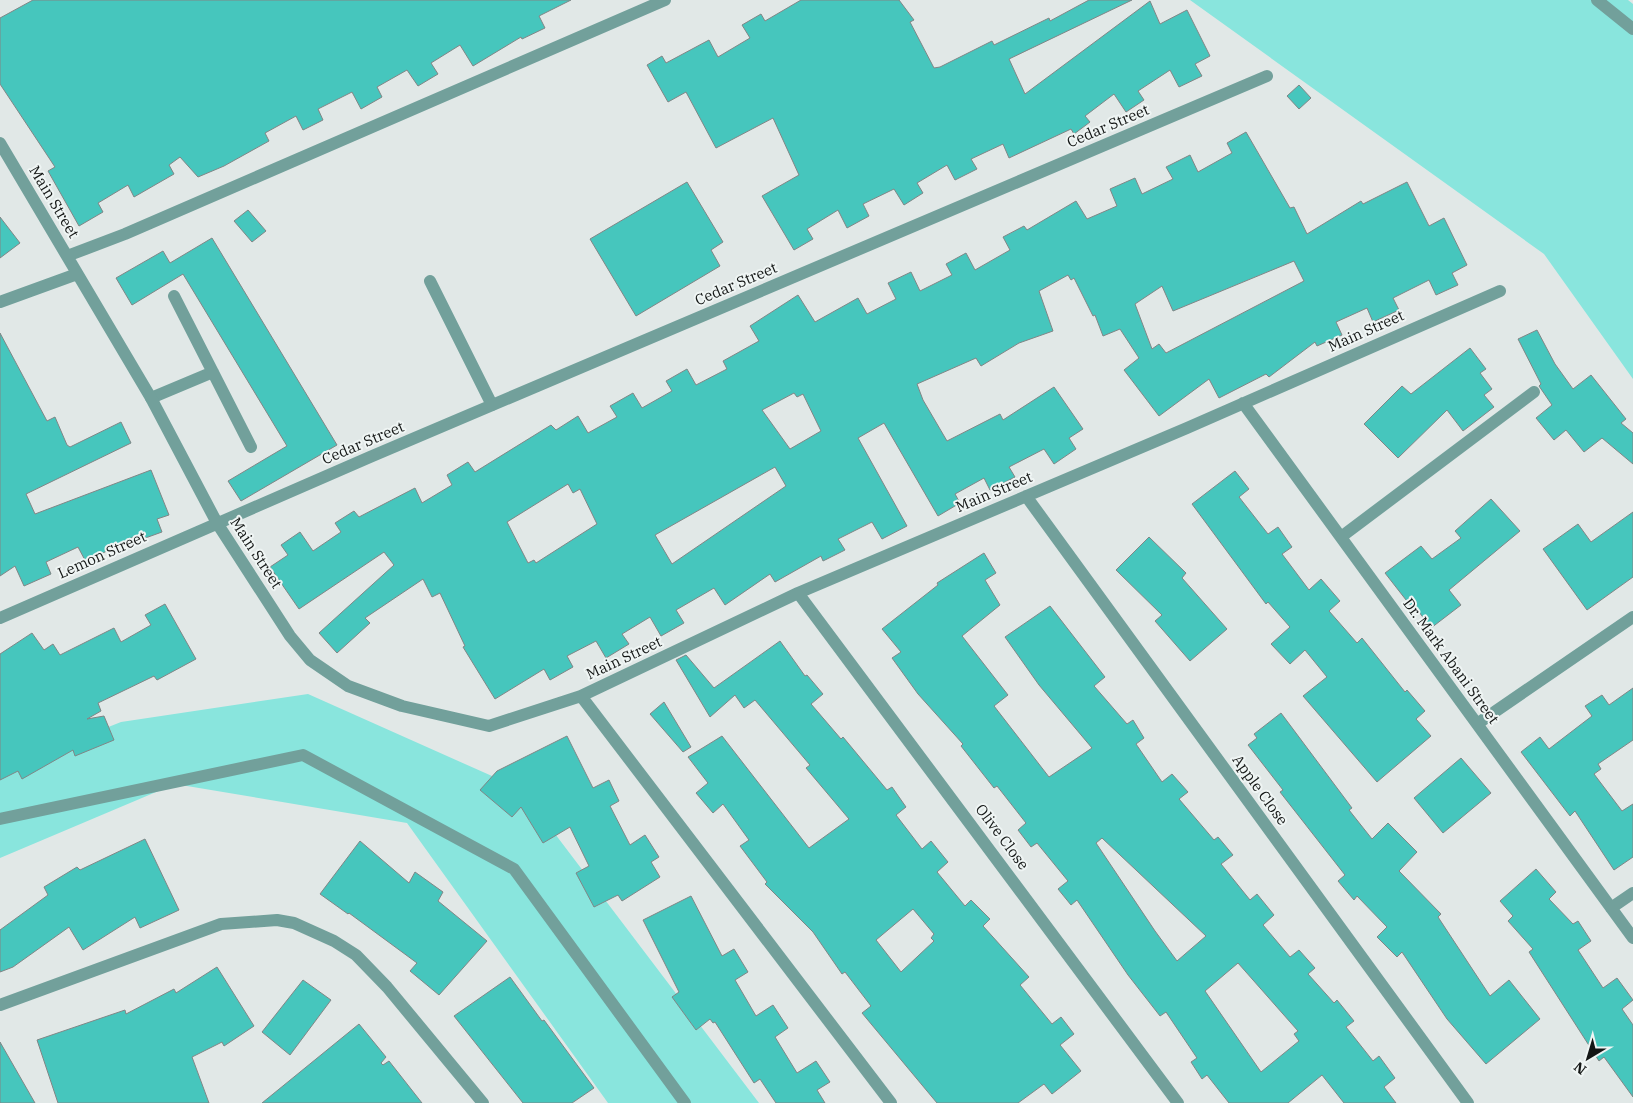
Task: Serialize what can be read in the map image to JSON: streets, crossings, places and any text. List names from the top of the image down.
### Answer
{
  "streets": {
    "street": [
      "Cedar Street",
      "Main Street",
      "Lemon Street",
      "Dr. Mark Abani Street",
      "Apple Close",
      "Olive Close"
    ]
  },
  "crossings": [
    ["Cedar Street", "Main Street"],
    ["Cedar Street", "Lemon Street"],
    ["Main Street", "Lemon Street"],
    ["Main Street", "Dr. Mark Abani Street"],
    ["Main Street", "Apple Close"],
    ["Main Street", "Olive Close"]
  ],
  "north": "bottom left"
}
